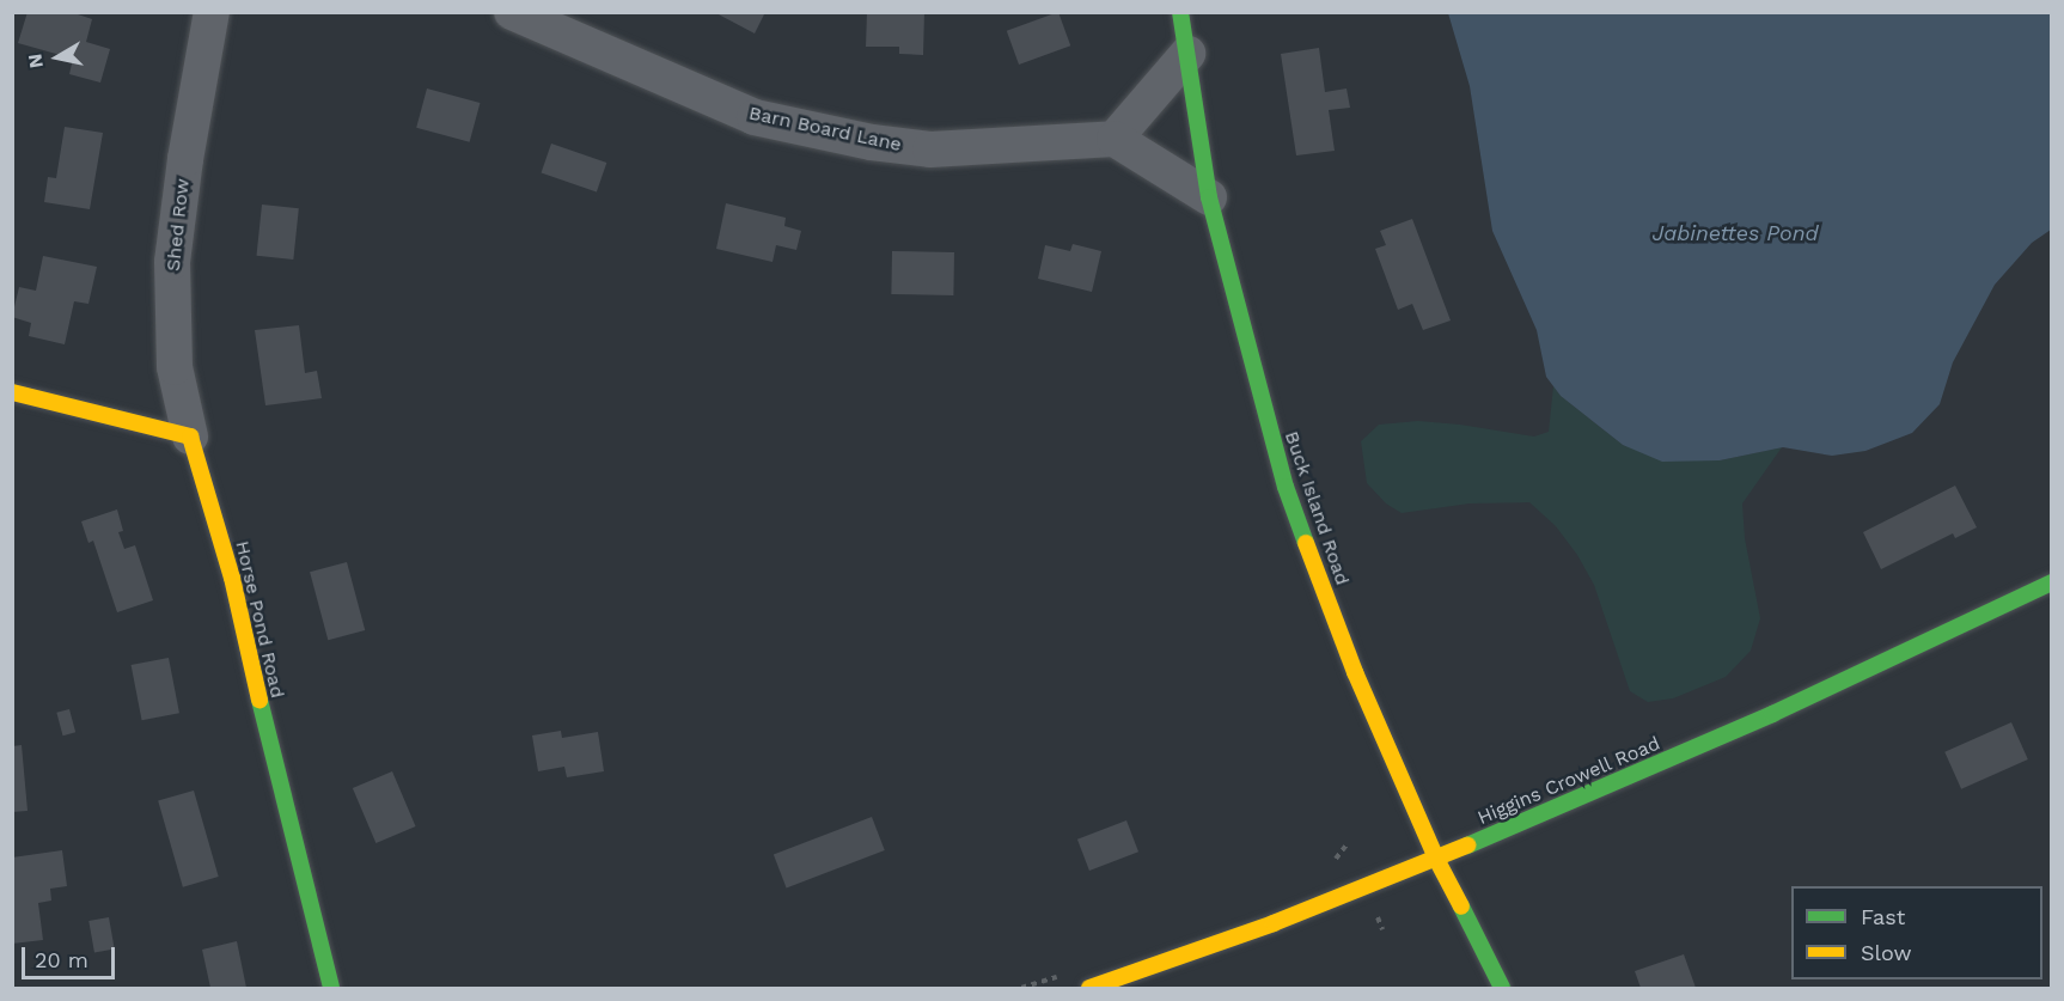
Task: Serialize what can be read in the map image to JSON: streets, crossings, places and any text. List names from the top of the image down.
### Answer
{
  "streets": {
    "main road": ["Buck Island Road", "Horse Pond Road", "Higgins Crowell Road"],
    "street": ["Barn Board Lane", "Shed Row"]
  },
  "crossings": [
    ["Shed Row", "Horse Pond Road"],
    ["Buck Island Road", "Higgins Crowell Road"]
  ],
  "water": ["Jabinettes Pond"],
  "legend": ["Fast", "Slow"],
  "scale_bar": "20 m",
  "north": "left"
}
